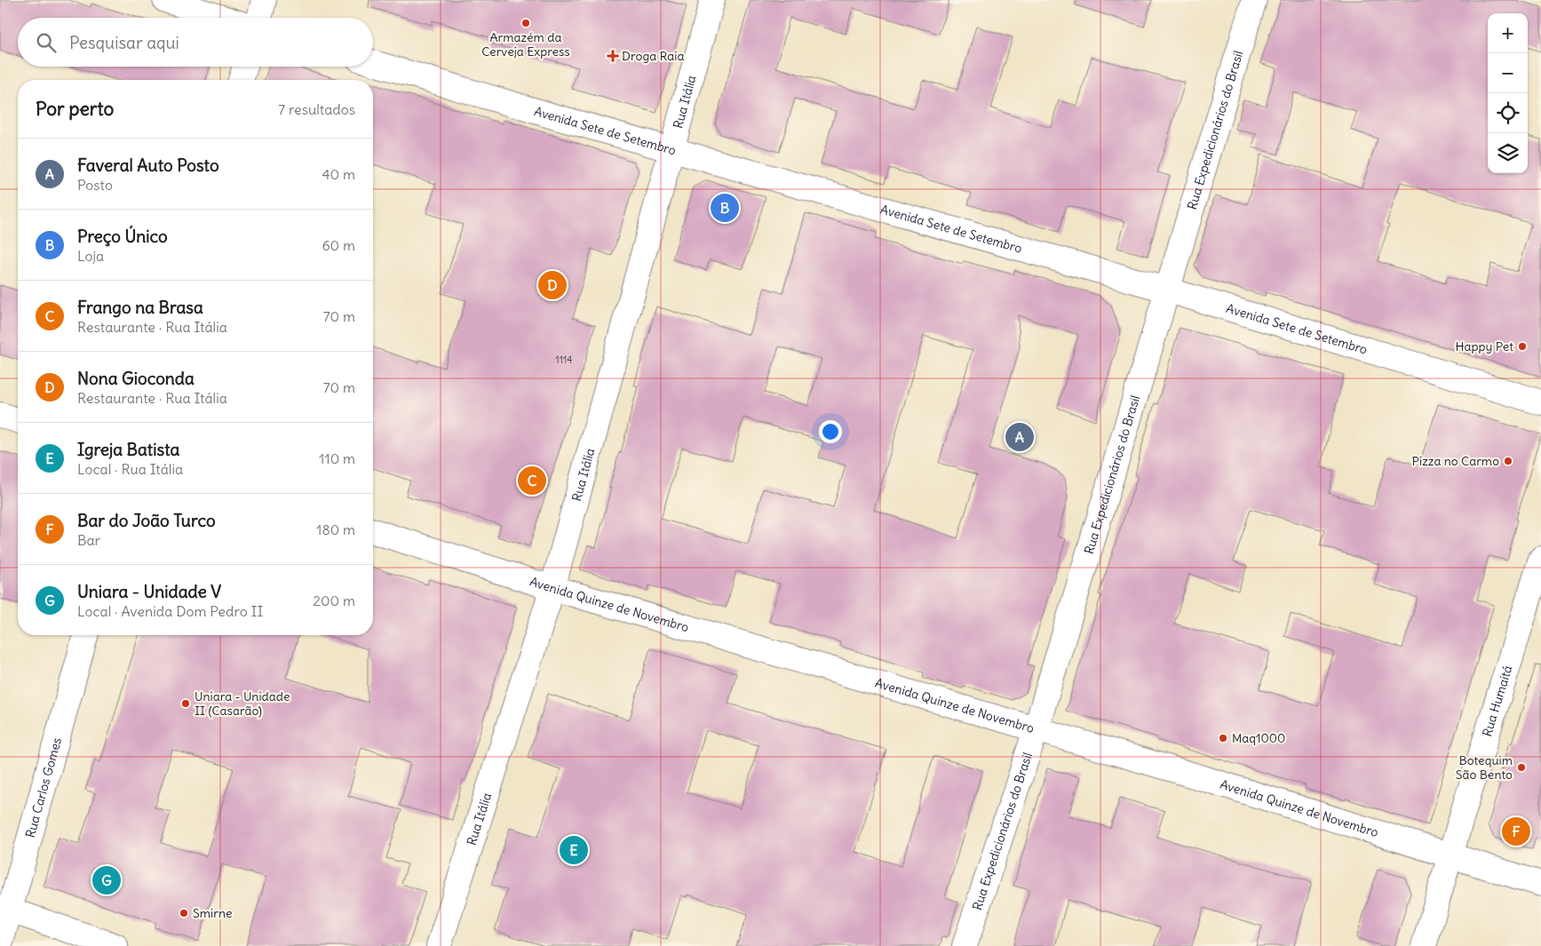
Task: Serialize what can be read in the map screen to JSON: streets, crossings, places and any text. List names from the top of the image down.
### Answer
{
  "streets": {
    "street": [
      "Rua Itália",
      "Rua Expedicionários do Brasil",
      "Avenida Sete de Setembro",
      "Avenida Quinze de Novembro",
      "Rua Humaitá",
      "Rua Carlos Gomes"
    ]
  },
  "crossings": [
    ["Rua Itália", "Avenida Sete de Setembro"],
    ["Rua Itália", "Avenida Quinze de Novembro"],
    ["Rua Expedicionários do Brasil", "Avenida Sete de Setembro"],
    ["Rua Expedicionários do Brasil", "Avenida Quinze de Novembro"],
    ["Avenida Quinze de Novembro", "Rua Humaitá"]
  ],
  "places": {
    "other": [
      "Armazém da Cerveja Express",
      "Happy Pet",
      "Pizza no Carmo",
      "Uniara - Unidade II (Casarão)",
      "Maq1000",
      "Botequim São Bento",
      "Smirne"
    ],
    "health": ["Droga Raia"]
  },
  "house_numbers": ["1114"],
  "page": {
    "map_buttons": ["+", "−"],
    "search": "Pesquisar aqui",
    "heading": ["Por perto", "7 resultados"],
    "list": [
      {
        "mark": "A",
        "name": "Faveral Auto Posto",
        "note": "Posto",
        "value": "40 m"
      },
      {
        "mark": "B",
        "name": "Preço Único",
        "note": "Loja",
        "value": "60 m"
      },
      {
        "mark": "C",
        "name": "Frango na Brasa",
        "note": "Restaurante · Rua Itália",
        "value": "70 m"
      },
      {
        "mark": "D",
        "name": "Nona Gioconda",
        "note": "Restaurante · Rua Itália",
        "value": "70 m"
      },
      {
        "mark": "E",
        "name": "Igreja Batista",
        "note": "Local · Rua Itália",
        "value": "110 m"
      },
      {
        "mark": "F",
        "name": "Bar do João Turco",
        "note": "Bar",
        "value": "180 m"
      },
      {
        "mark": "G",
        "name": "Uniara - Unidade V",
        "note": "Local · Avenida Dom Pedro II",
        "value": "200 m"
      }
    ],
    "pins": [
      "B",
      "D",
      "A",
      "C",
      "F",
      "E",
      "G"
    ]
  }
}
